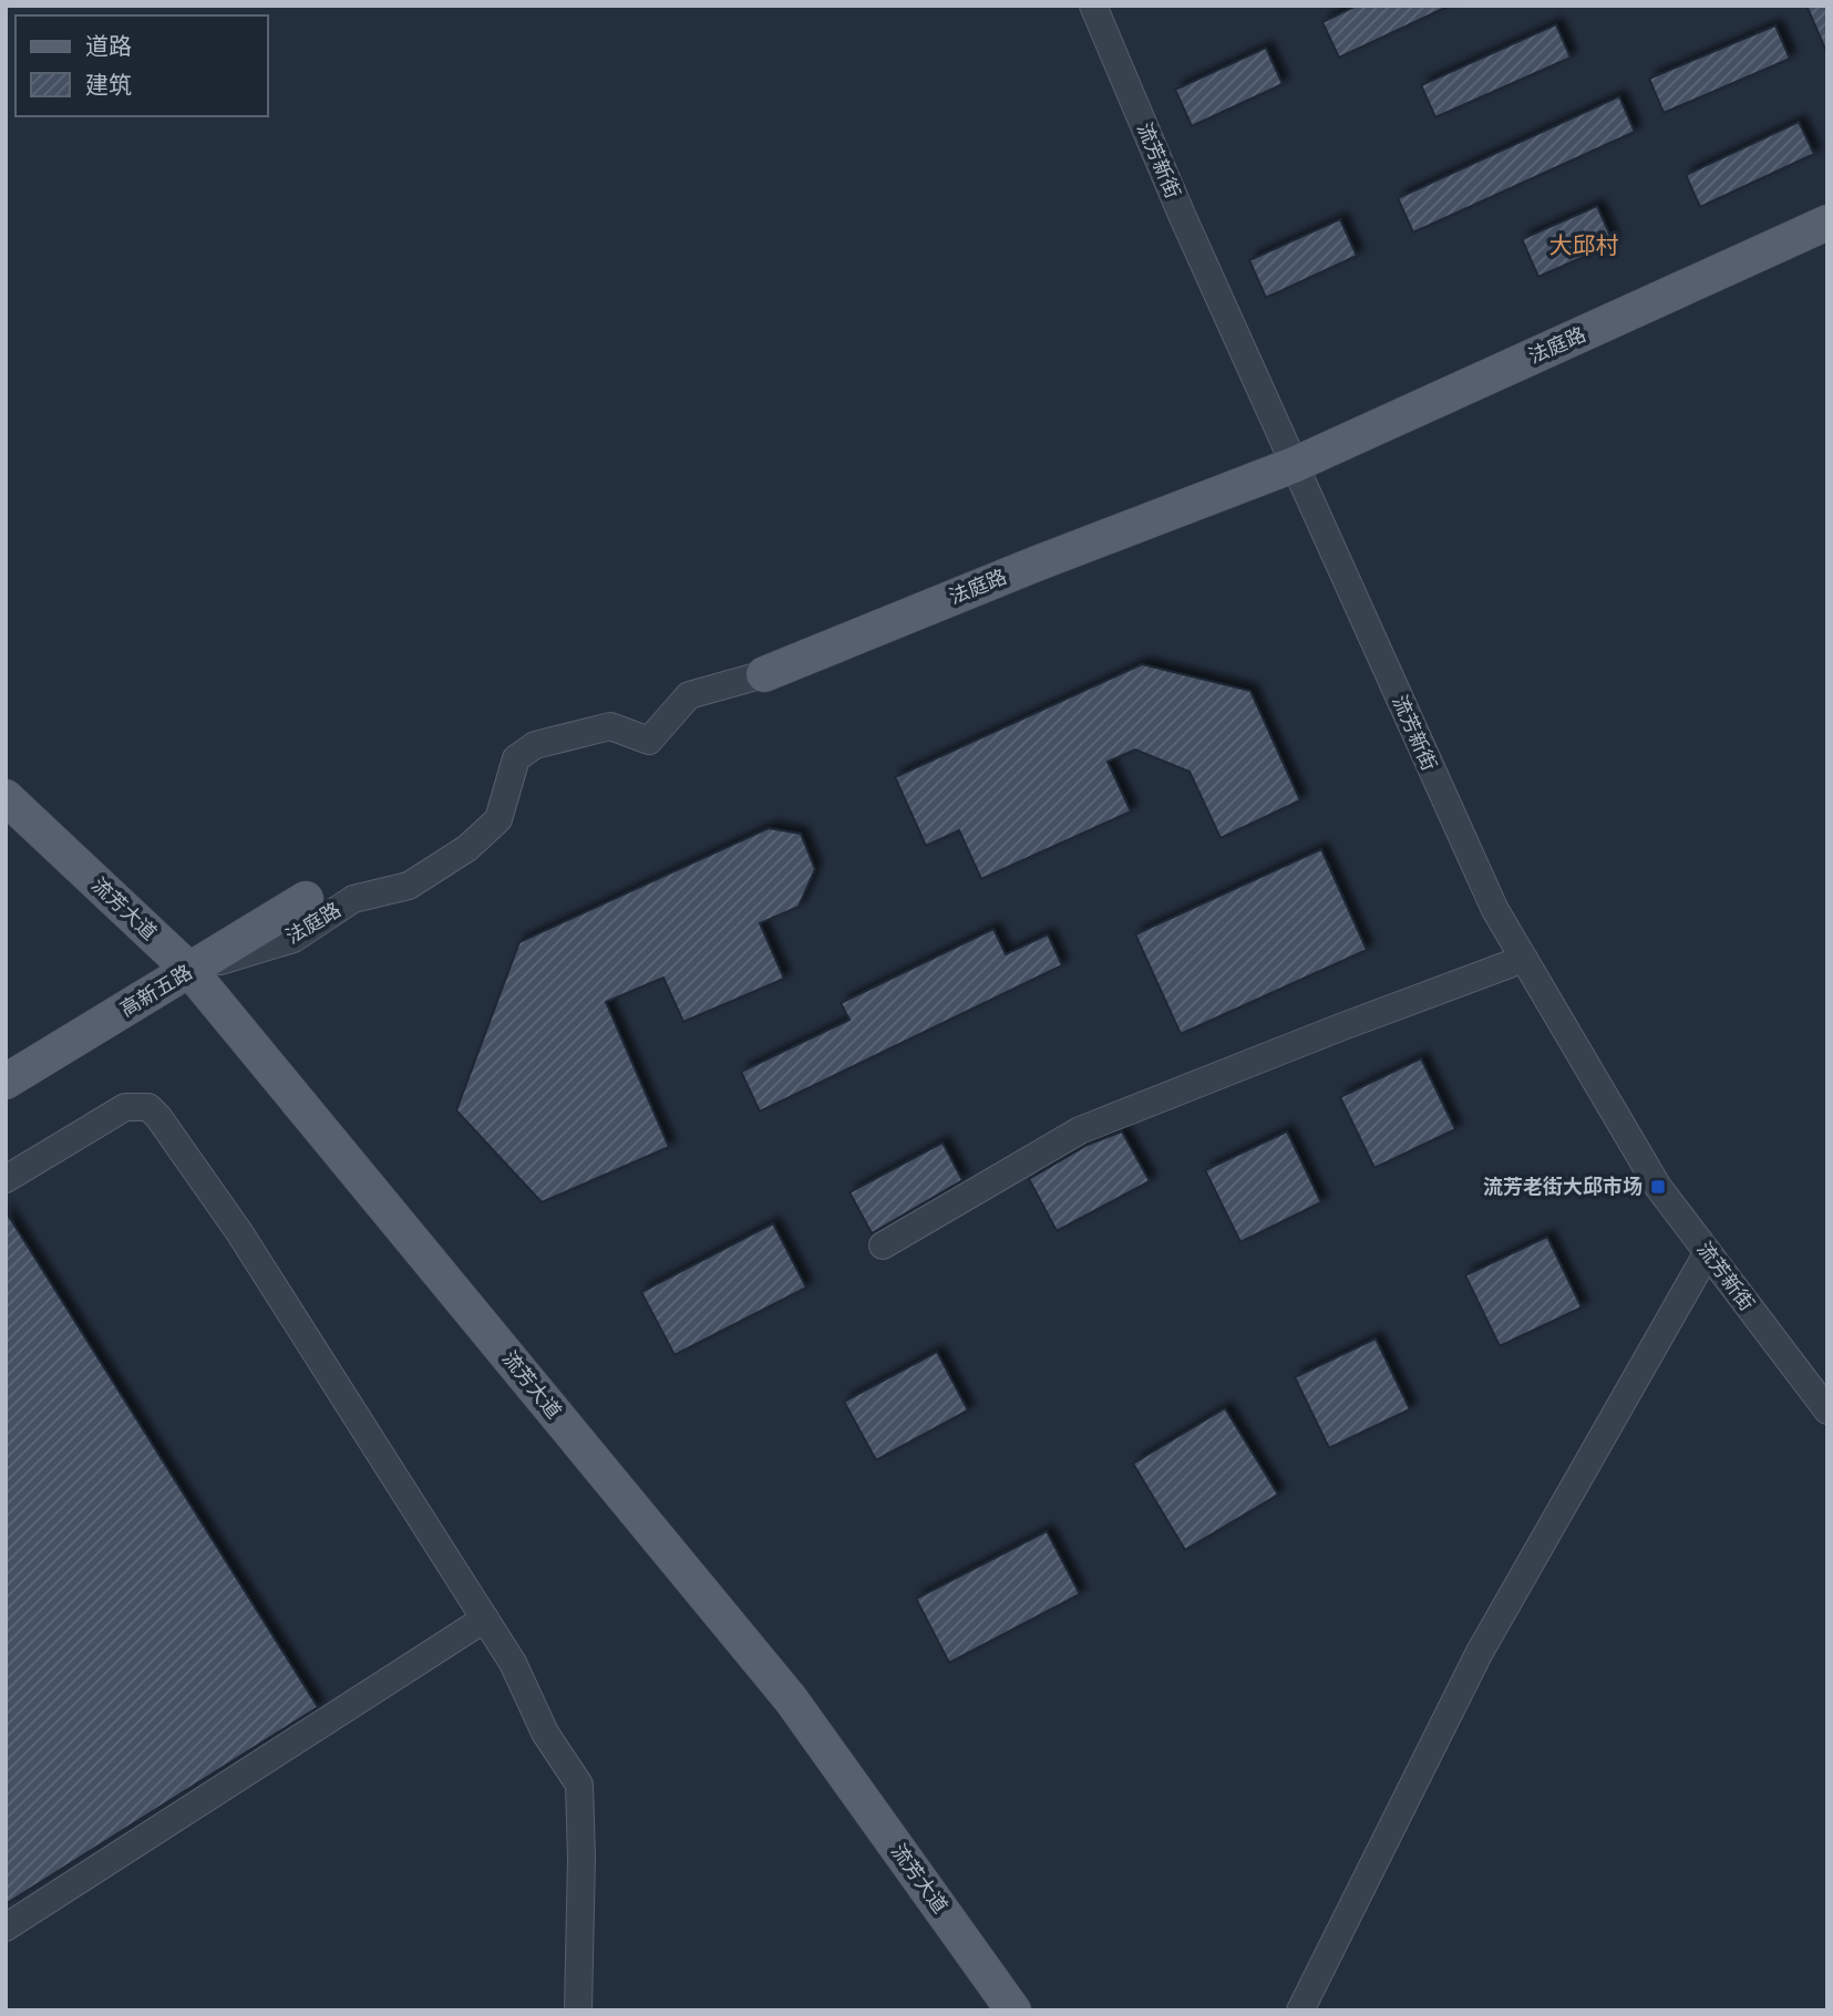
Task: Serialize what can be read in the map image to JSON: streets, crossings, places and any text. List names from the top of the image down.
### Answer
{
  "streets": {
    "main road": ["法庭路", "流芳大道", "高新五路"],
    "street": ["流芳新街"]
  },
  "crossings": [
    ["流芳新街", "法庭路"],
    ["法庭路", "流芳大道"],
    ["法庭路", "高新五路"],
    ["流芳大道", "高新五路"]
  ],
  "districts": ["大邱村"],
  "places": {
    "transit": ["流芳老街大邱市场"]
  },
  "legend": ["道路", "建筑"]
}
